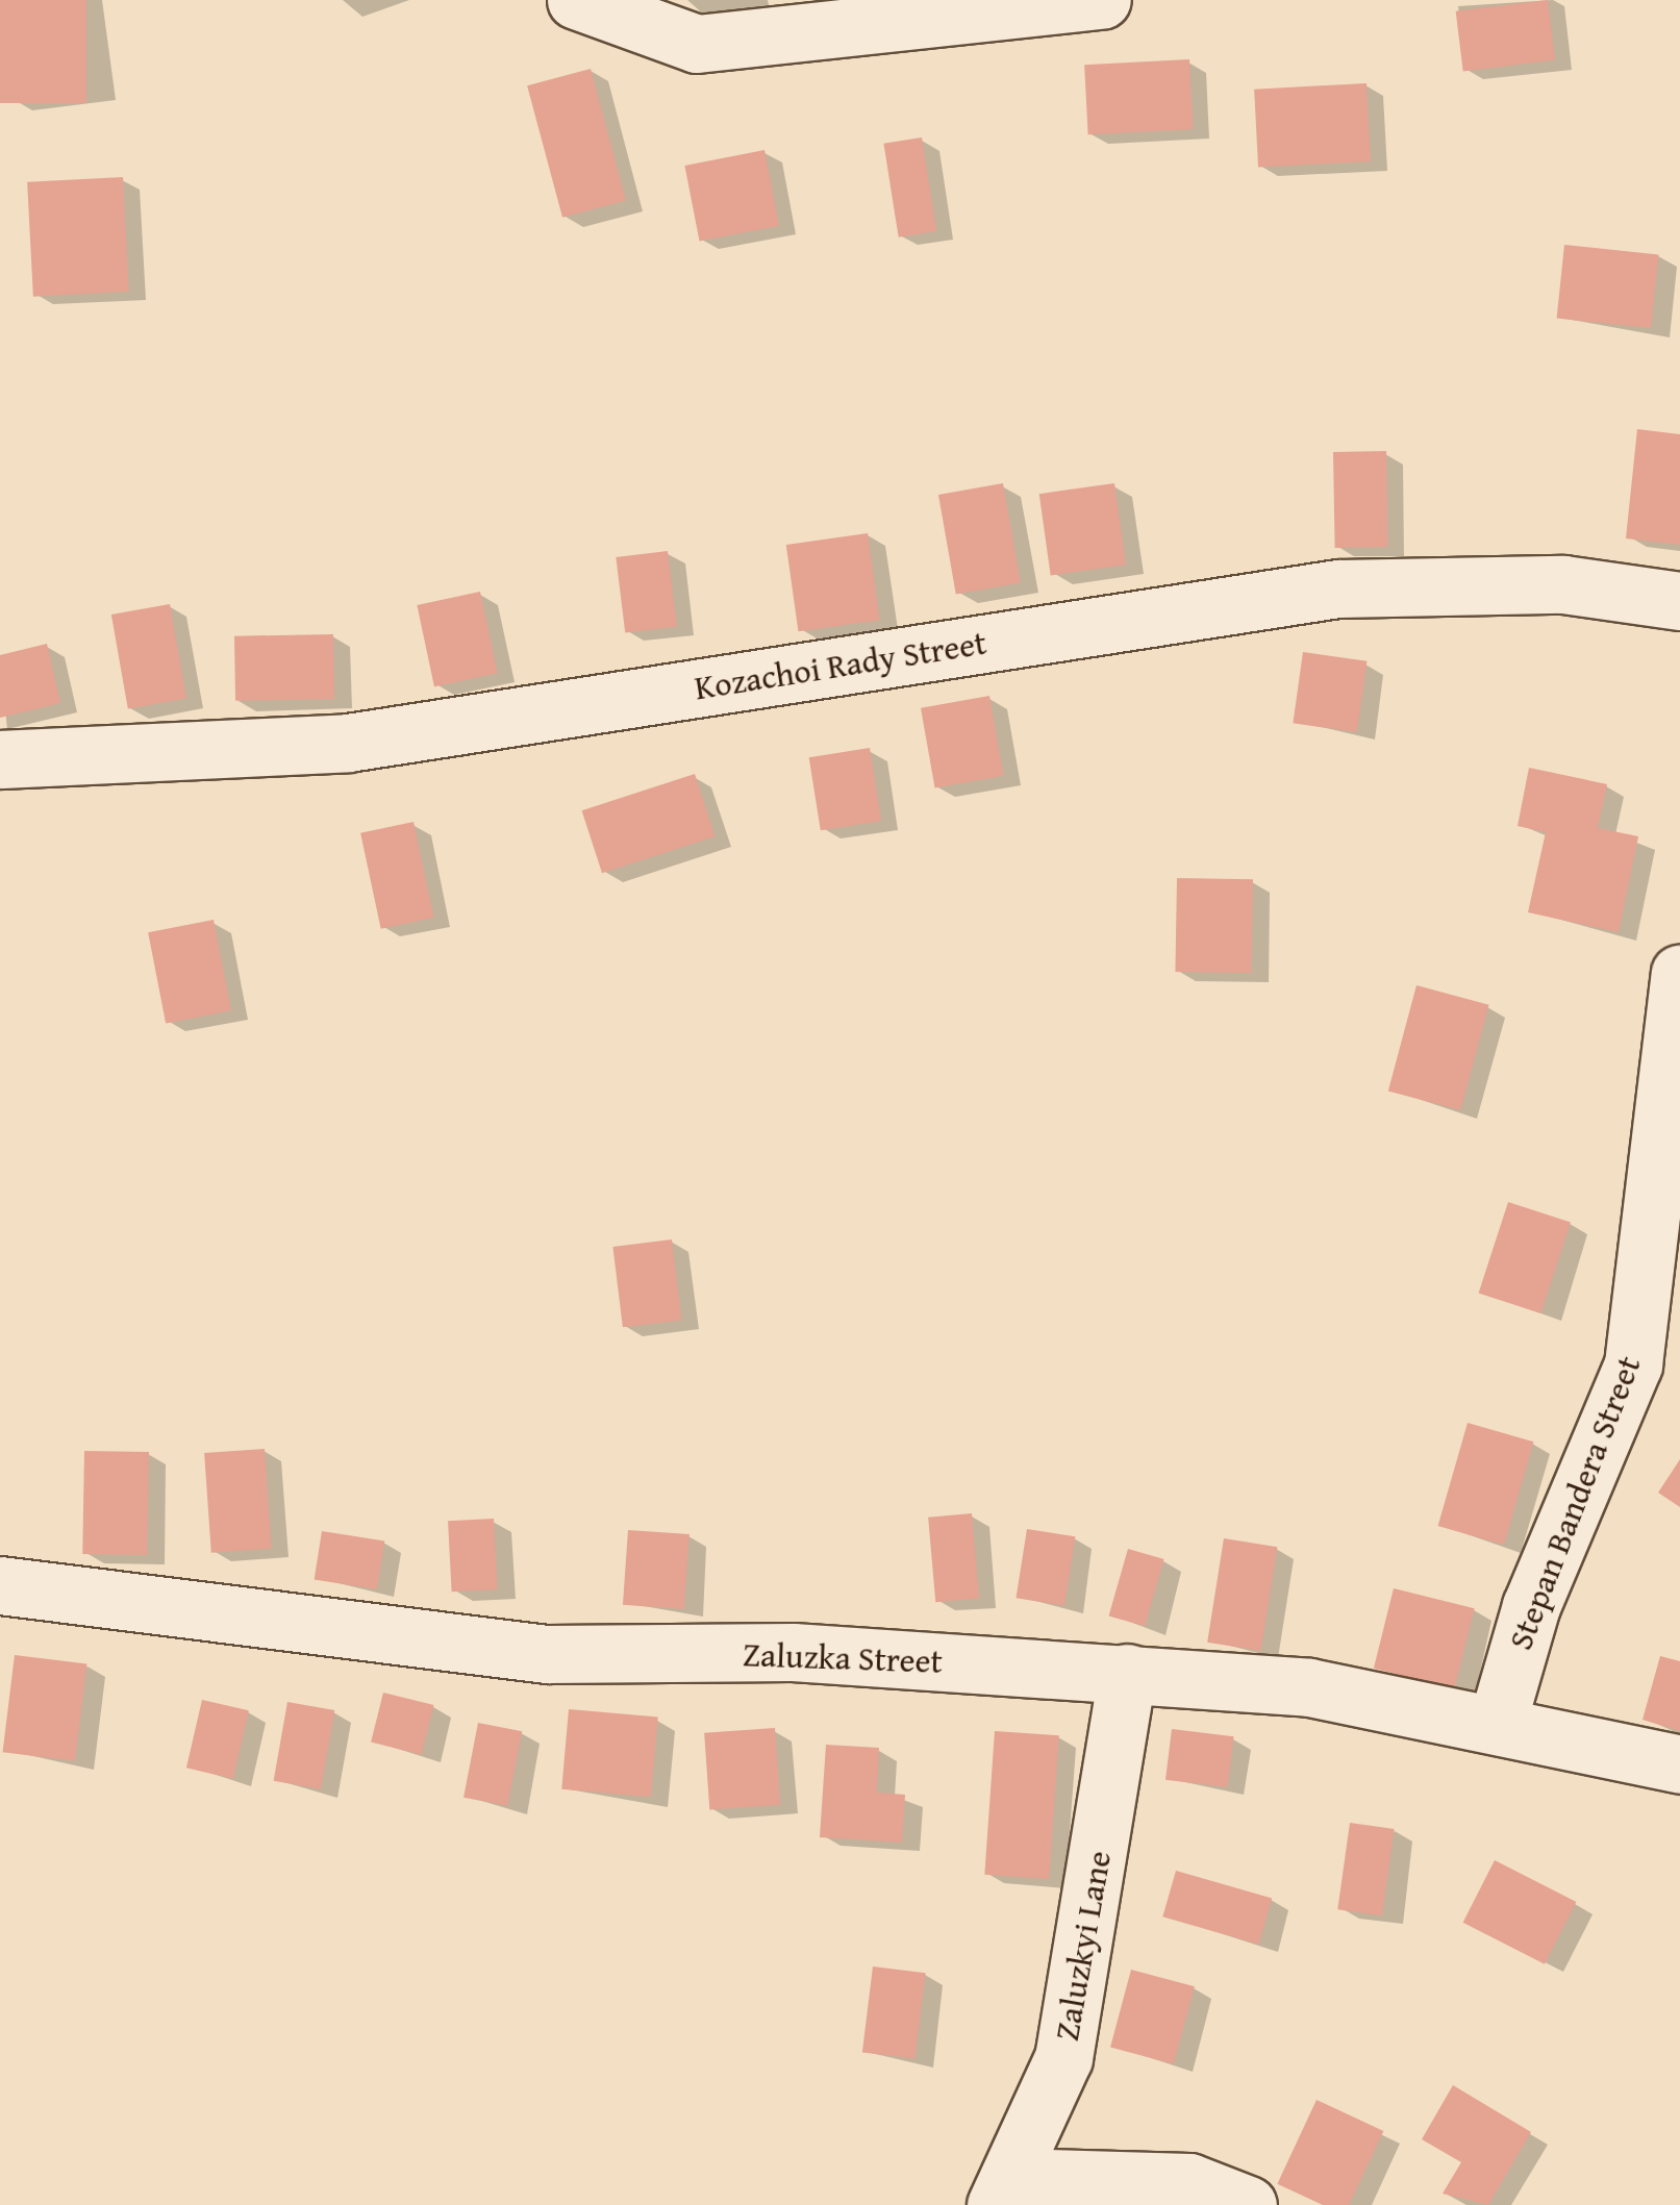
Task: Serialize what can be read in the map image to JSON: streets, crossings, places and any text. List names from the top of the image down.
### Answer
{
  "streets": {
    "street": [
      "Kozachoi Rady Street",
      "Stepan Bandera Street",
      "Zaluzka Street",
      "Zaluzkyi Lane"
    ]
  },
  "crossings": [
    ["Stepan Bandera Street", "Zaluzka Street"],
    ["Zaluzka Street", "Zaluzkyi Lane"]
  ]
}
